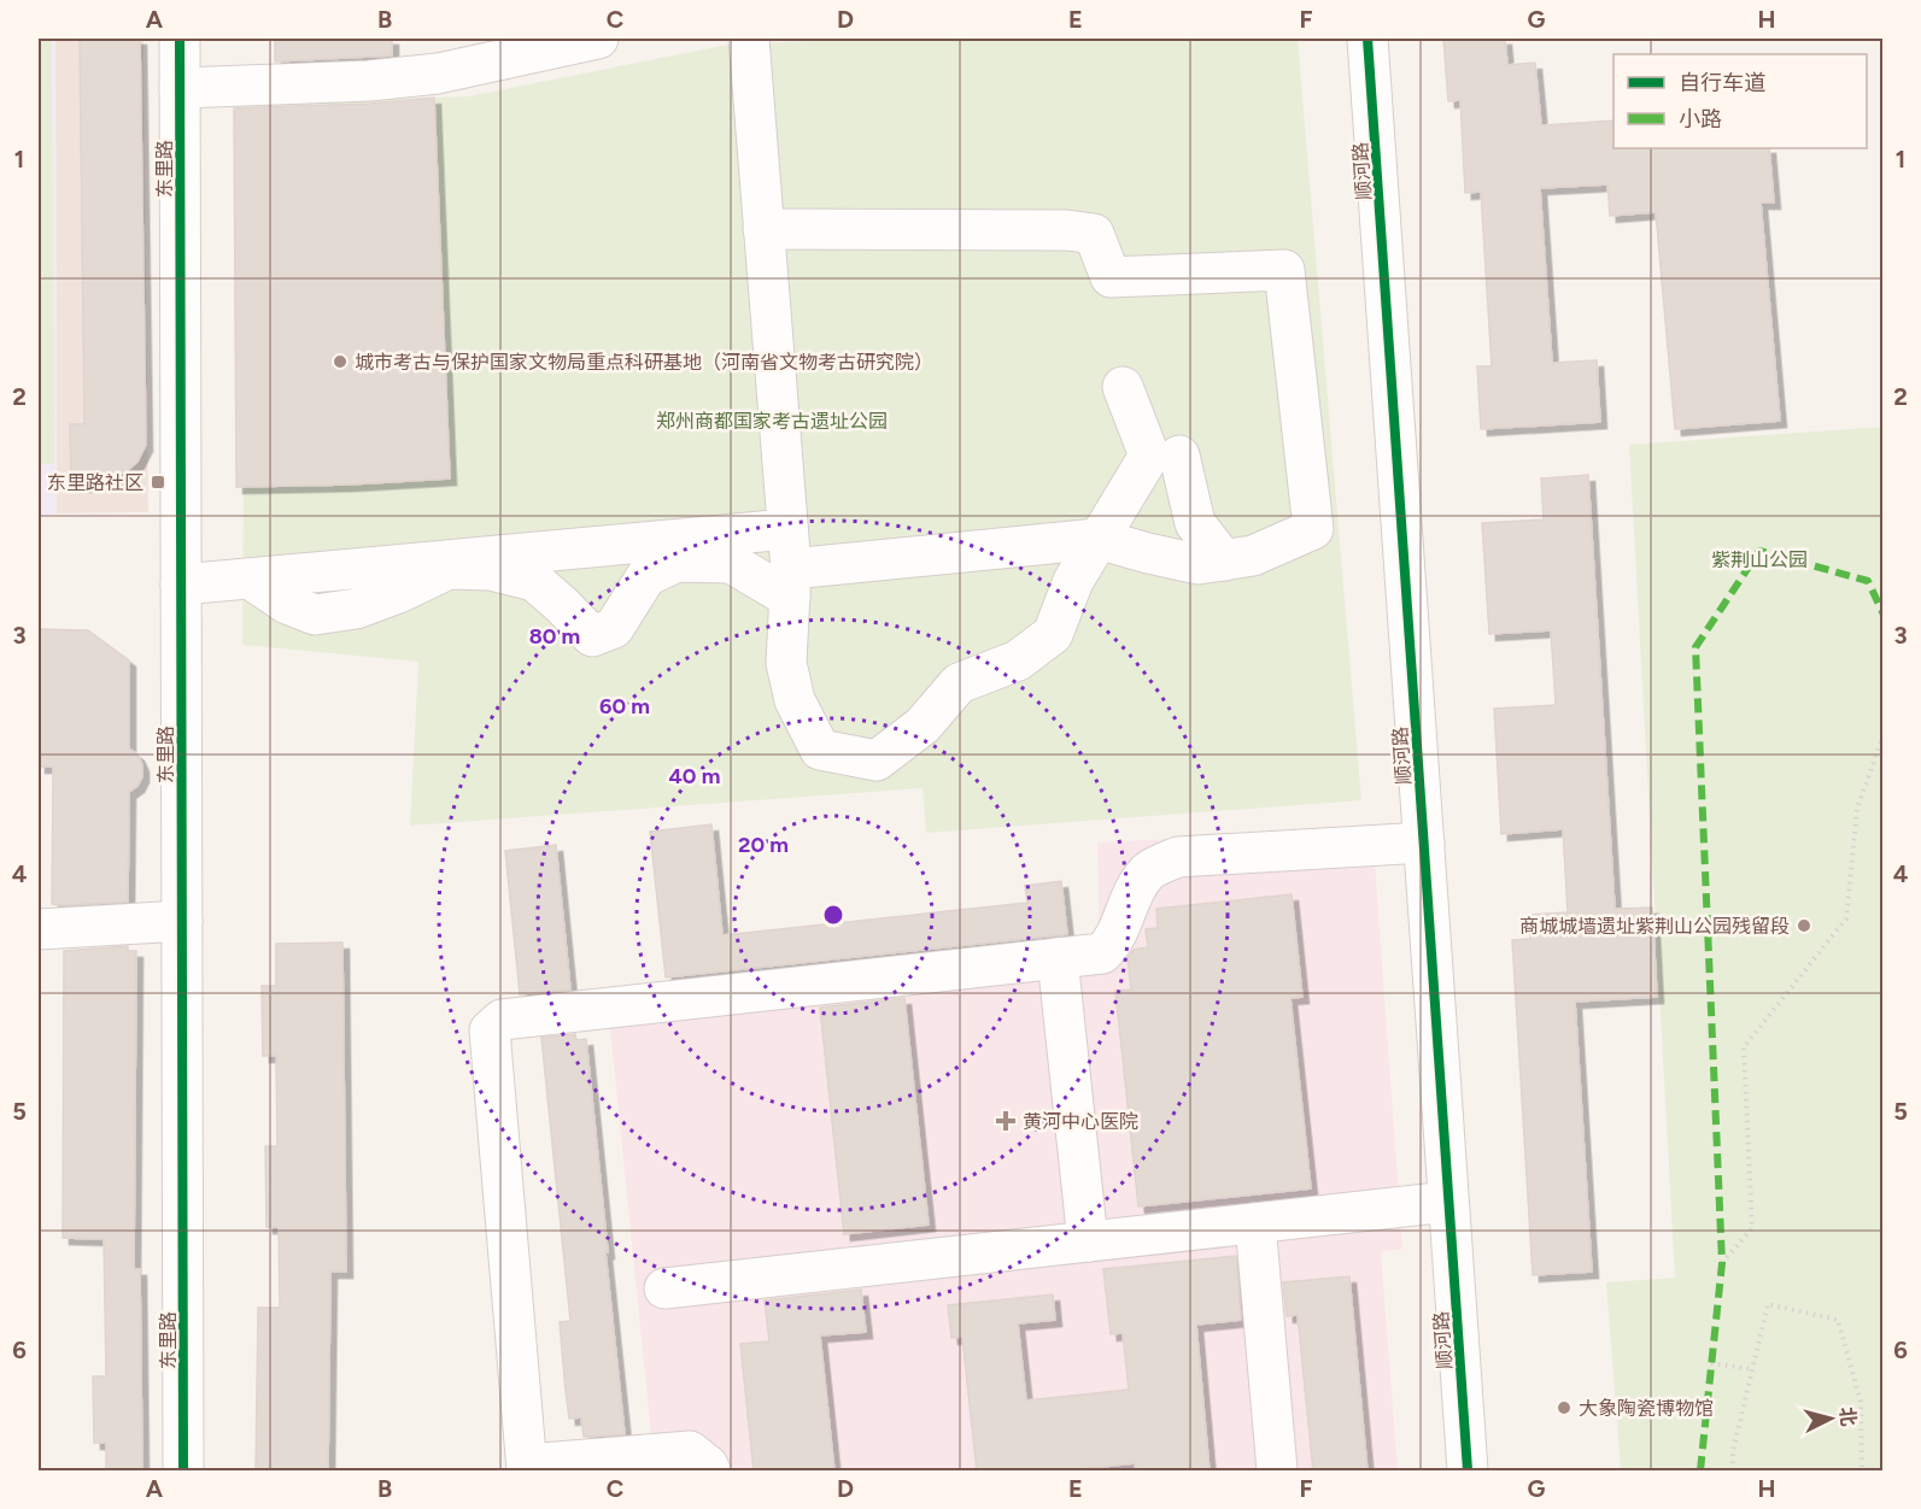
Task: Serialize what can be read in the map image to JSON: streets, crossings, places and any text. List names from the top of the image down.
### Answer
{
  "streets": {
    "street": ["东里路", "顺河路"]
  },
  "parks": ["郑州商都国家考古遗址公园", "紫荆山公园"],
  "places": {
    "other": ["城市考古与保护国家文物局重点科研基地（河南省文物考古研究院）", "商城城墙遗址紫荆山公园残留段", "大象陶瓷博物馆"],
    "transit": ["东里路社区"],
    "health": ["黄河中心医院"]
  },
  "legend": ["自行车道", "小路"],
  "north": "right",
  "grid": {
    "columns": [
      "A",
      "B",
      "C",
      "D",
      "E",
      "F",
      "G",
      "H"
    ],
    "rows": [
      "1",
      "2",
      "3",
      "4",
      "5",
      "6"
    ]
  },
  "rings": [
    "80 m",
    "60 m",
    "40 m",
    "20 m"
  ]
}
